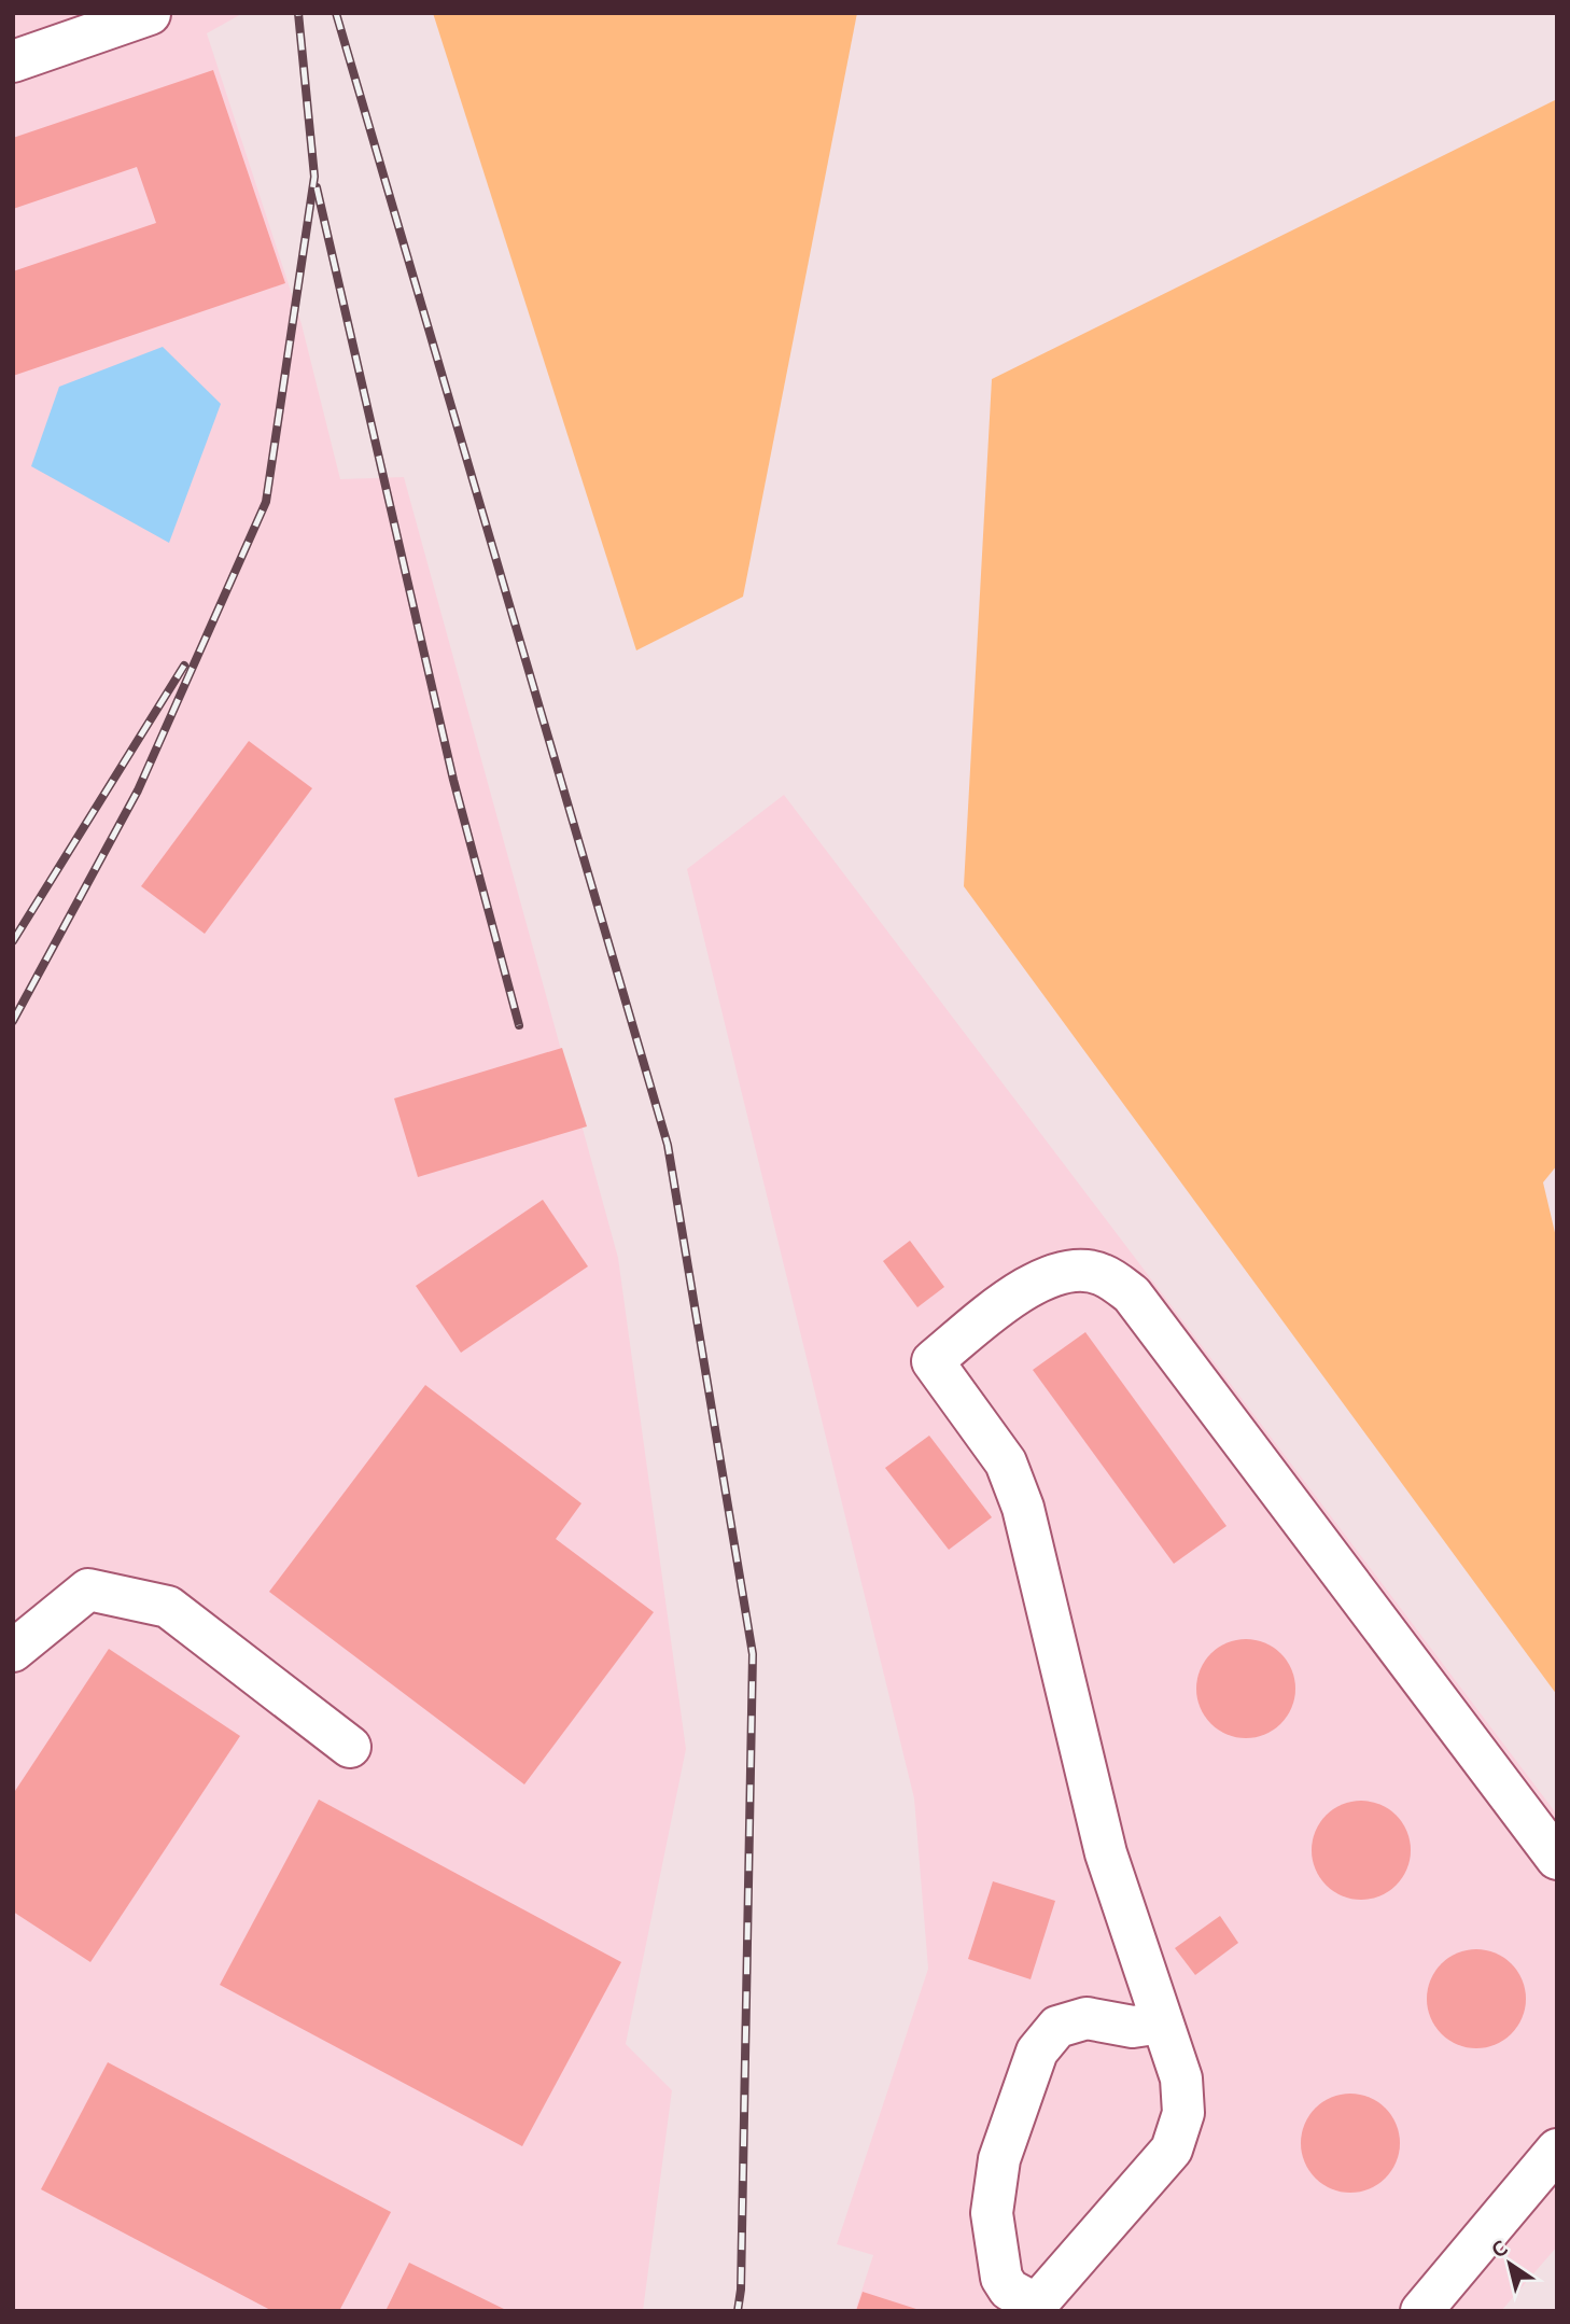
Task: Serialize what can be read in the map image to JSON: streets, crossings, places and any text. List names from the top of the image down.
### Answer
{
  "north": "top left"
}
